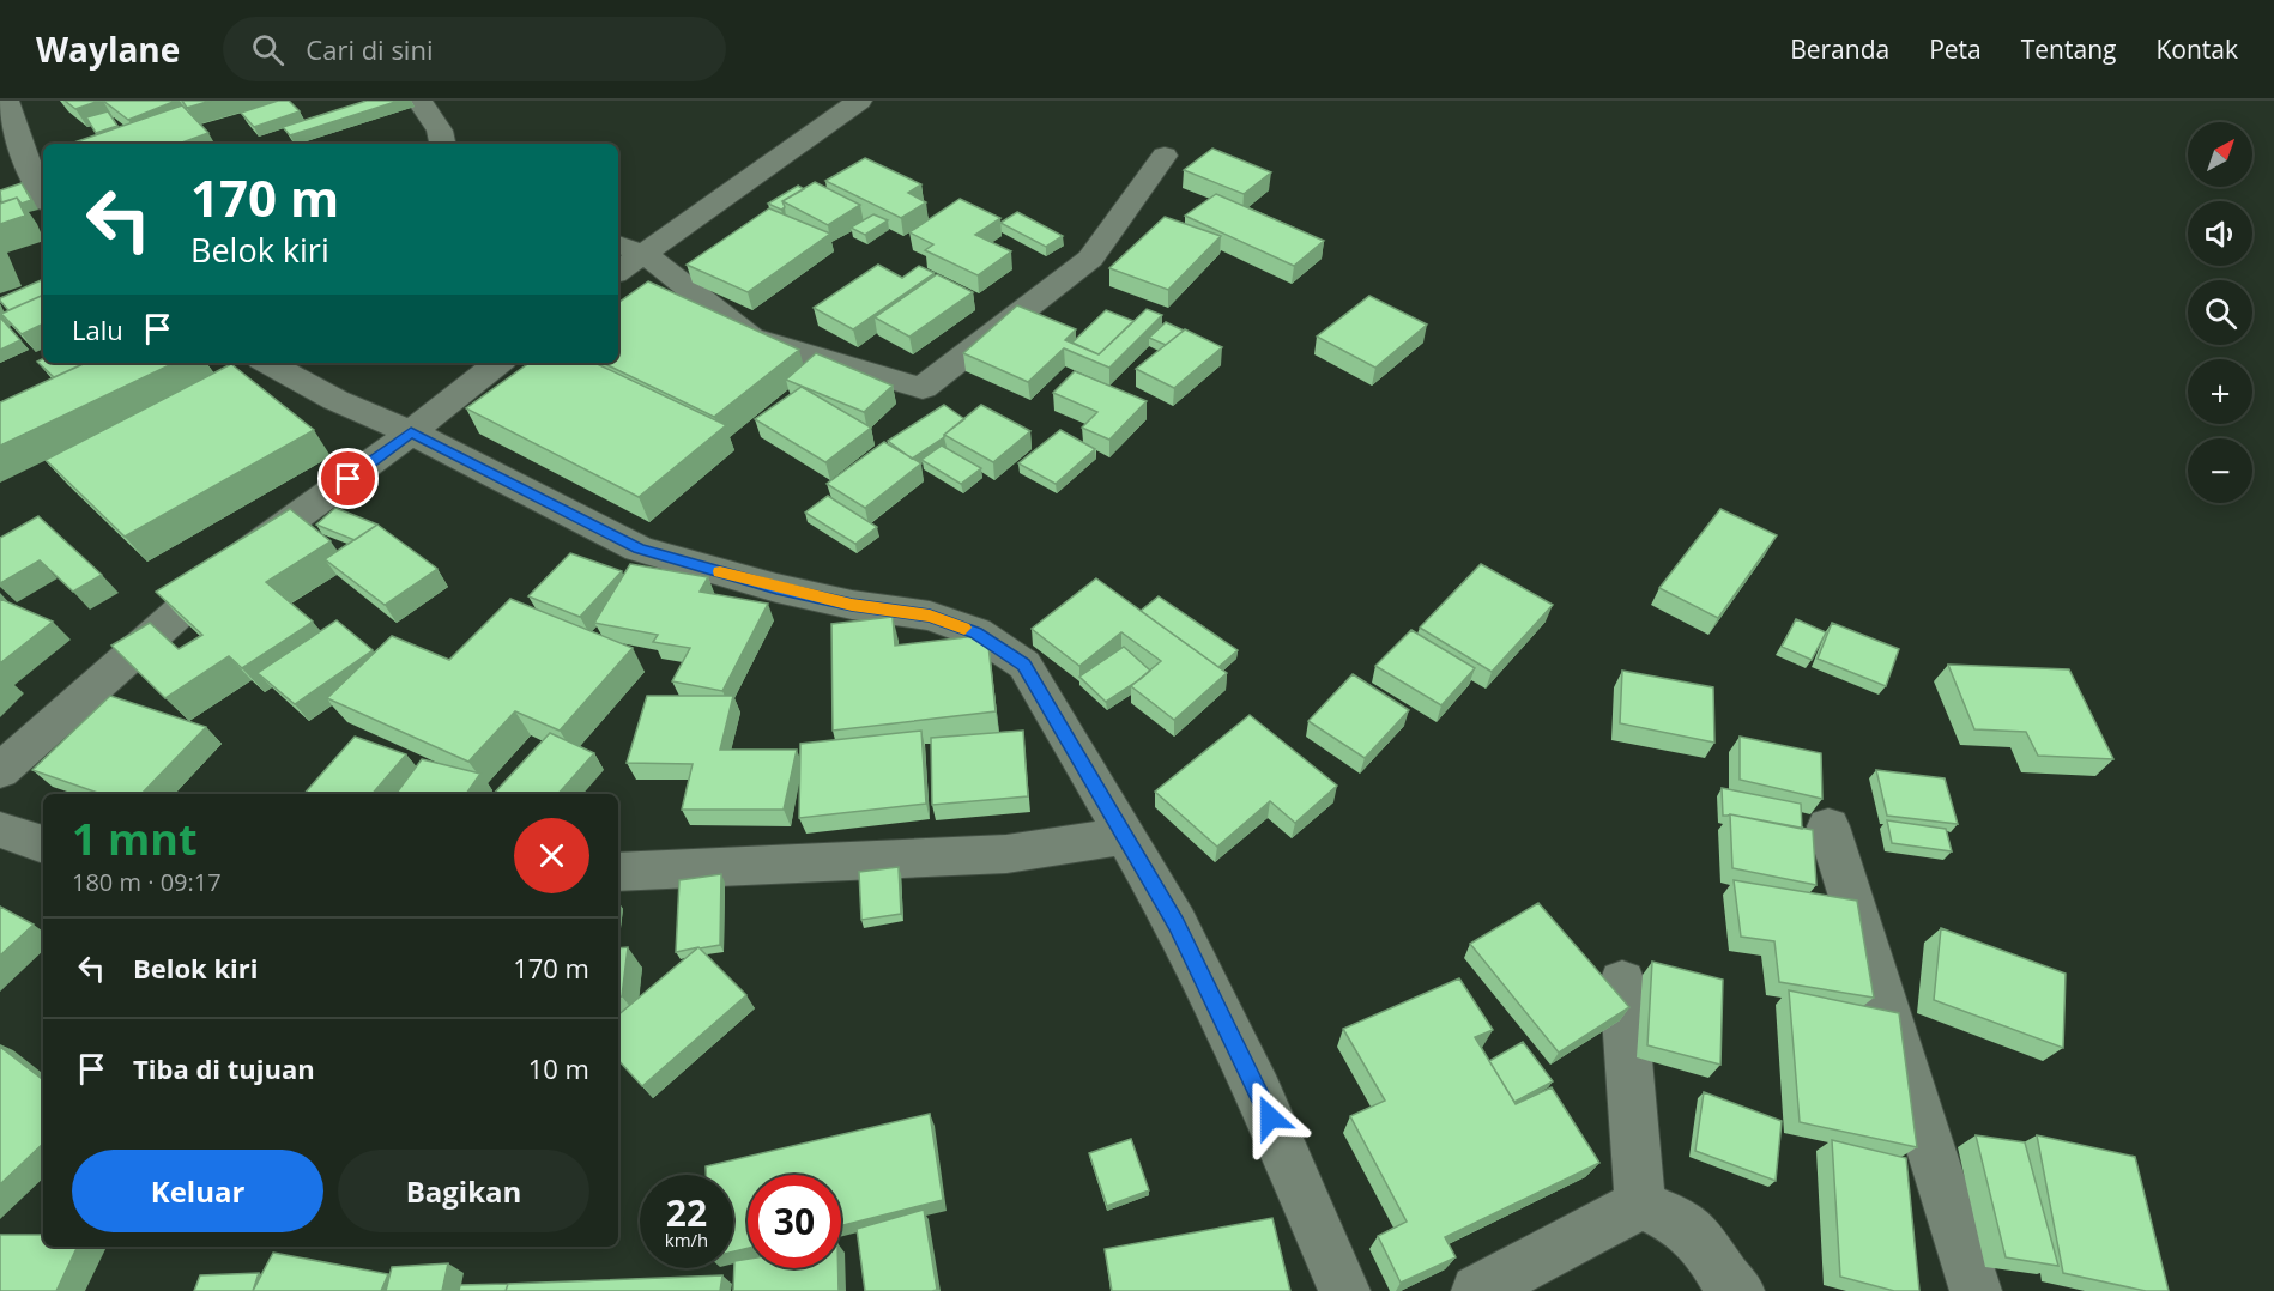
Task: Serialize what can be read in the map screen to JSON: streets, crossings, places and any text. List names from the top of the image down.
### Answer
{
  "north": "top right",
  "page": {
    "header": "Waylane",
    "search": "Cari di sini",
    "nav": [
      "Beranda",
      "Peta",
      "Tentang",
      "Kontak"
    ],
    "map_buttons": ["+", "−"],
    "turn": ["170 m", "Belok kiri"],
    "then": "Lalu",
    "heading": ["1 mnt", "180 m · 09:17"],
    "list": [
      {
        "name": "Belok kiri",
        "value": "170 m"
      },
      {
        "name": "Tiba di tujuan",
        "value": "10 m"
      }
    ],
    "buttons": ["Keluar", "Bagikan"],
    "speed": "22 km/h",
    "limit": "30"
  }
}
